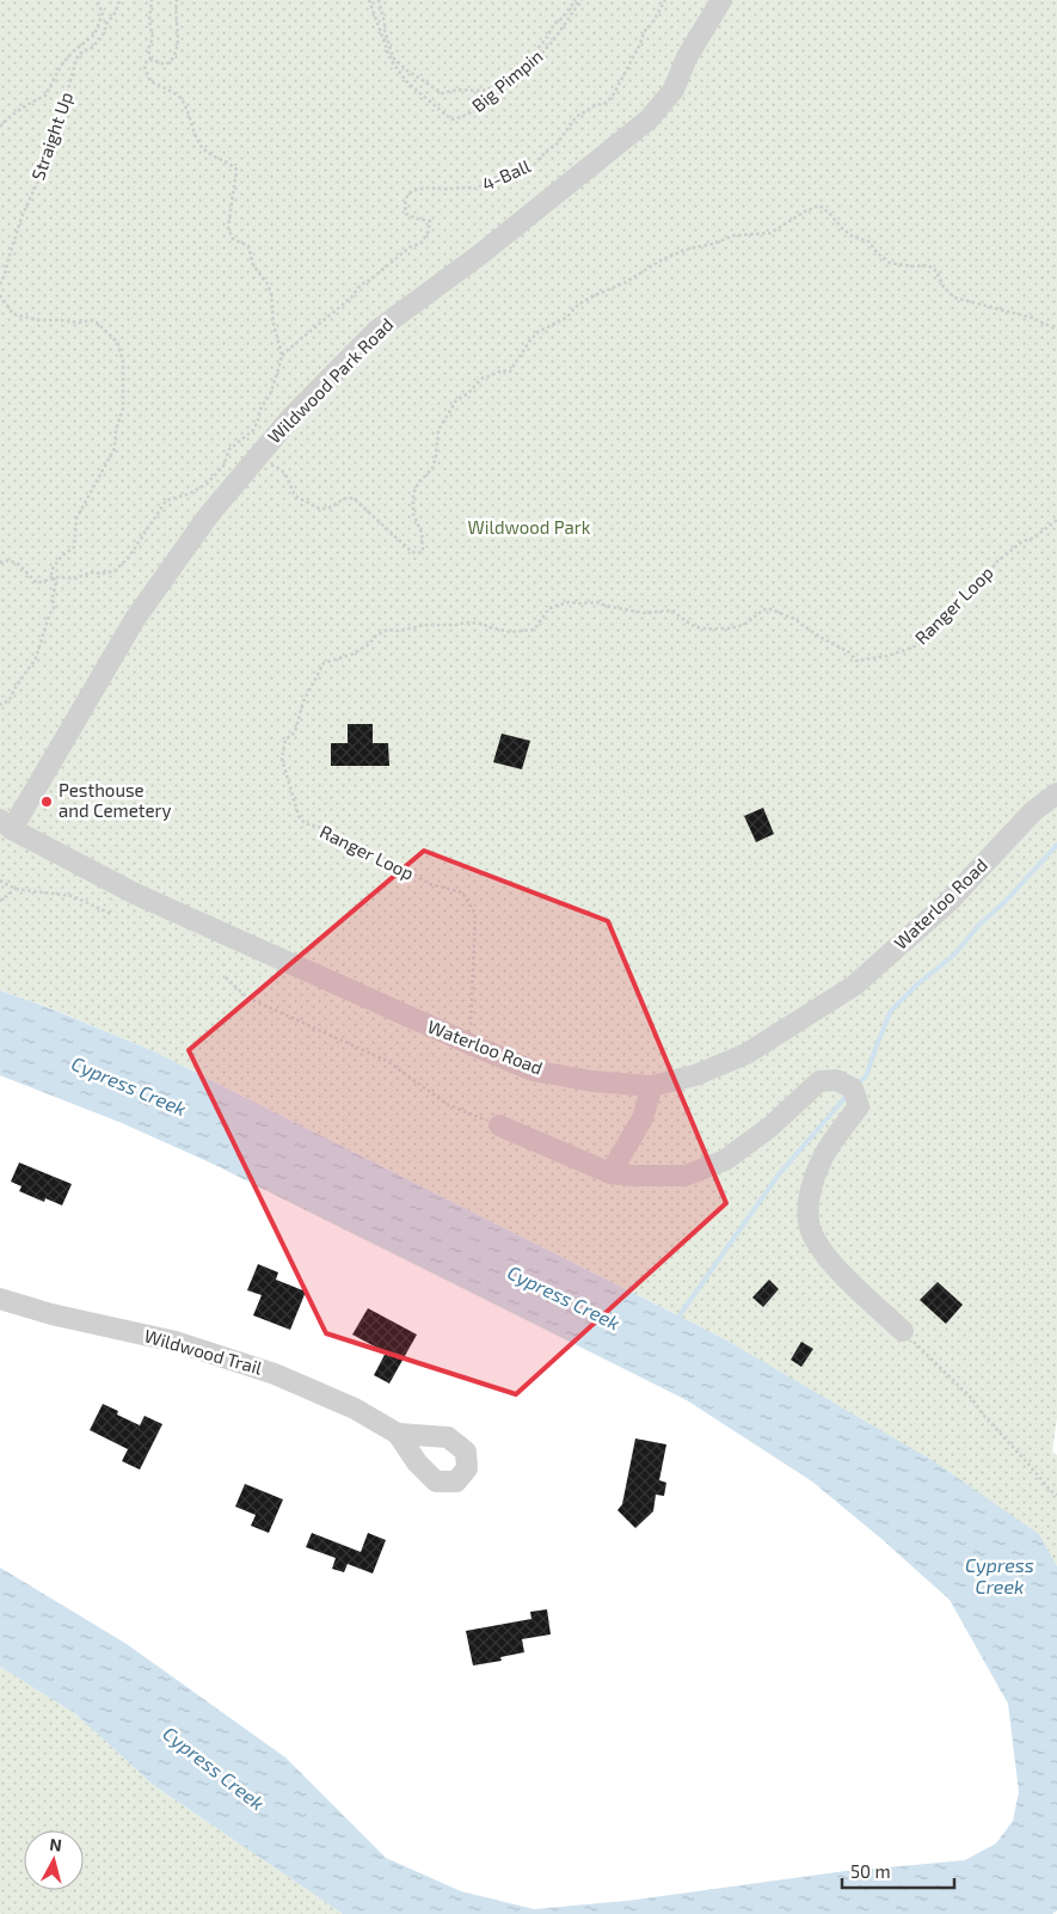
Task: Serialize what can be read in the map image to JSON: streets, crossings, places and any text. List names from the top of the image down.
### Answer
{
  "streets": {
    "street": ["Wildwood Park Road", "Waterloo Road", "Wildwood Trail"],
    "path": [
      "Big Pimpin",
      "Straight Up",
      "4-Ball",
      "Ranger Loop"
    ]
  },
  "crossings": [
    ["Wildwood Park Road", "Waterloo Road"],
    ["Ranger Loop", "Waterloo Road"]
  ],
  "water": ["Cypress Creek"],
  "parks": ["Wildwood Park"],
  "places": ["Pesthouse and Cemetery"],
  "scale_bar": "50 m",
  "north": "top"
}
